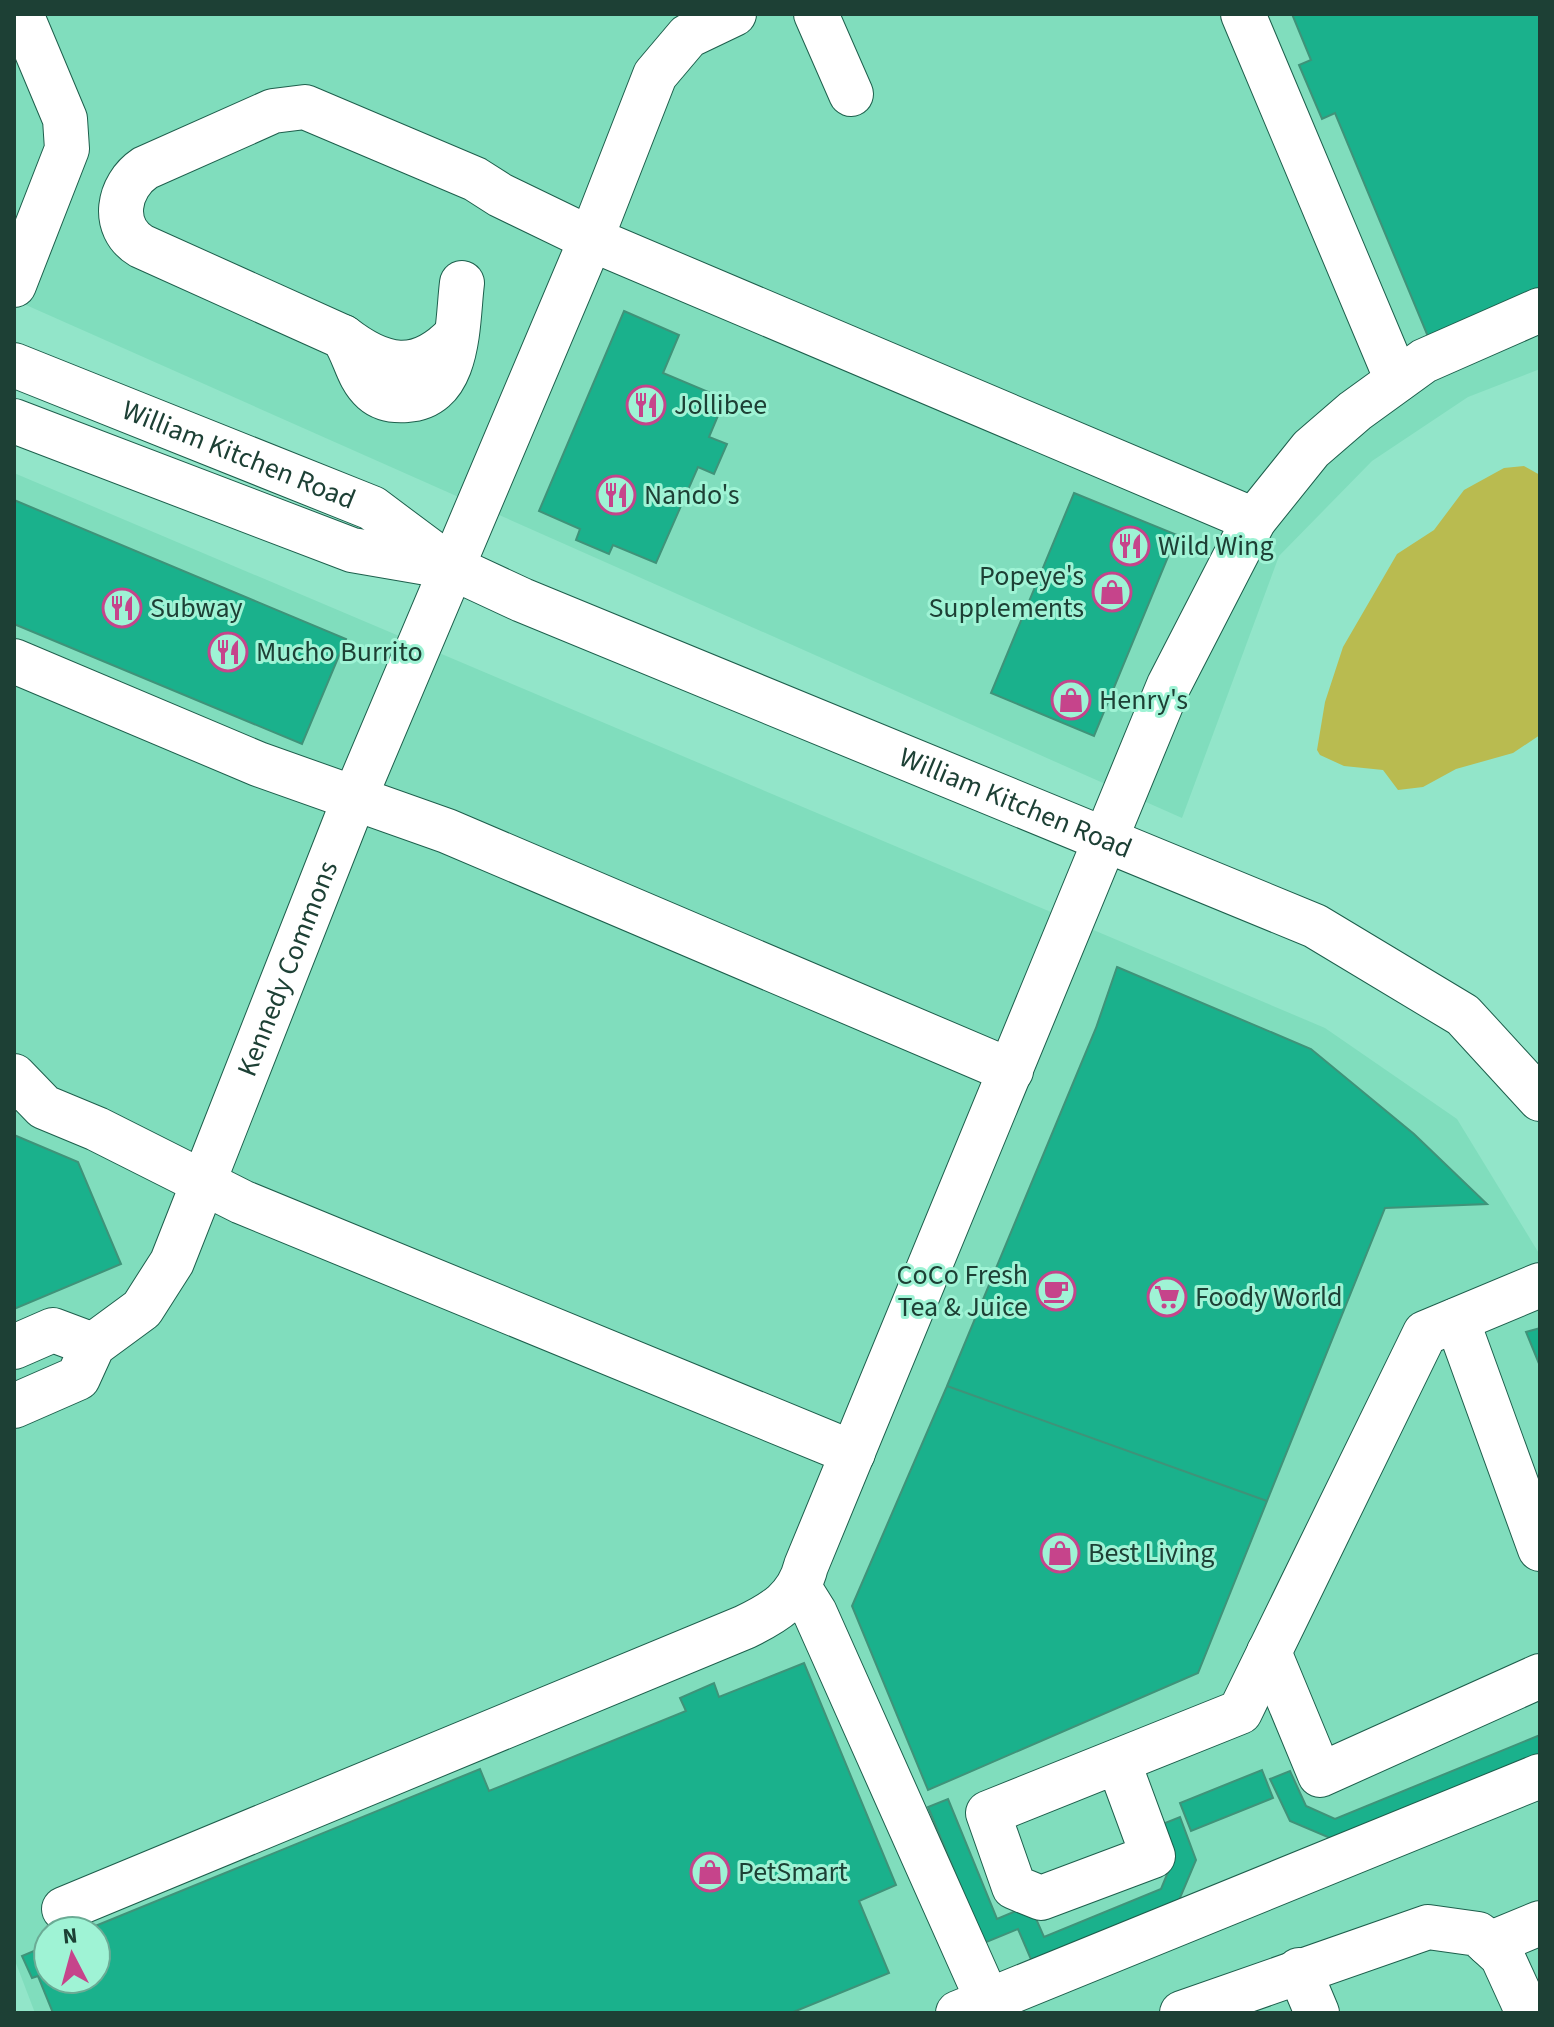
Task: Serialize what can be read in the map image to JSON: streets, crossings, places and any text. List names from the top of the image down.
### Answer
{
  "streets": {
    "street": ["William Kitchen Road", "Kennedy Commons"]
  },
  "crossings": [
    ["William Kitchen Road", "Kennedy Commons"]
  ],
  "places": {
    "restaurant": [
      "Jollibee",
      "Nando's",
      "Wild Wing",
      "Subway",
      "Mucho Burrito"
    ],
    "shop": [
      "Popeye's Supplements",
      "Henry's",
      "Best Living",
      "PetSmart"
    ],
    "cafe": ["CoCo Fresh Tea & Juice"],
    "supermarket": ["Foody World"]
  },
  "north": "top"
}
